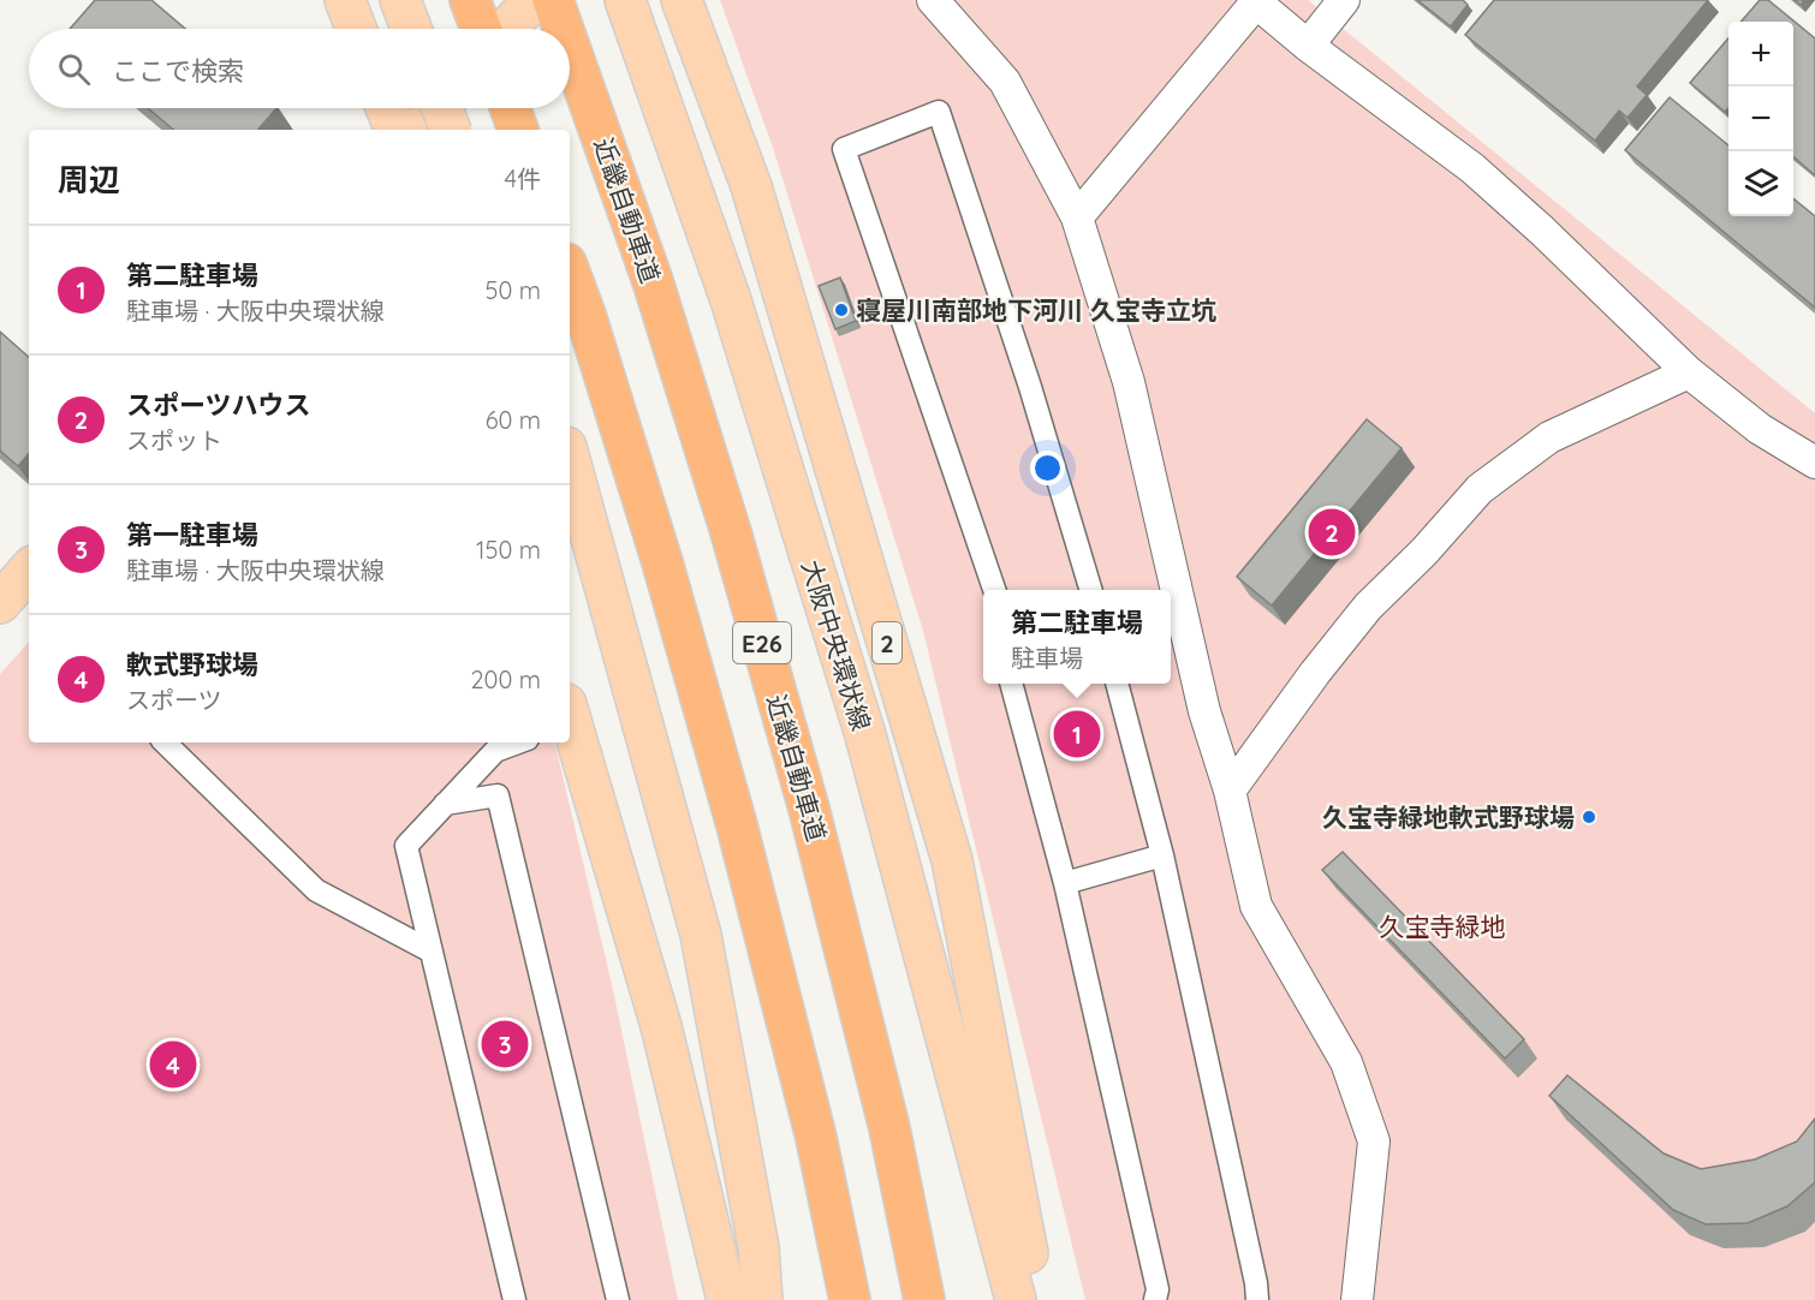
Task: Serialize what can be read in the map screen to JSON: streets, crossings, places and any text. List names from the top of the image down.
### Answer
{
  "streets": {
    "highway": ["近畿自動車道", "E26"],
    "main road": ["2", "大阪中央環状線"]
  },
  "parks": ["久宝寺緑地"],
  "places": ["寝屋川南部地下河川 久宝寺立坑", "久宝寺緑地軟式野球場"],
  "page": {
    "map_buttons": ["+", "−"],
    "search": "ここで検索",
    "heading": ["周辺", "4件"],
    "list": [
      {
        "mark": "1",
        "name": "第二駐車場",
        "note": "駐車場 · 大阪中央環状線",
        "value": "50 m"
      },
      {
        "mark": "2",
        "name": "スポーツハウス",
        "note": "スポット",
        "value": "60 m"
      },
      {
        "mark": "3",
        "name": "第一駐車場",
        "note": "駐車場 · 大阪中央環状線",
        "value": "150 m"
      },
      {
        "mark": "4",
        "name": "軟式野球場",
        "note": "スポーツ",
        "value": "200 m"
      }
    ],
    "pins": [
      "2",
      "1",
      "3",
      "4"
    ],
    "popup": ["第二駐車場", "駐車場"]
  }
}
